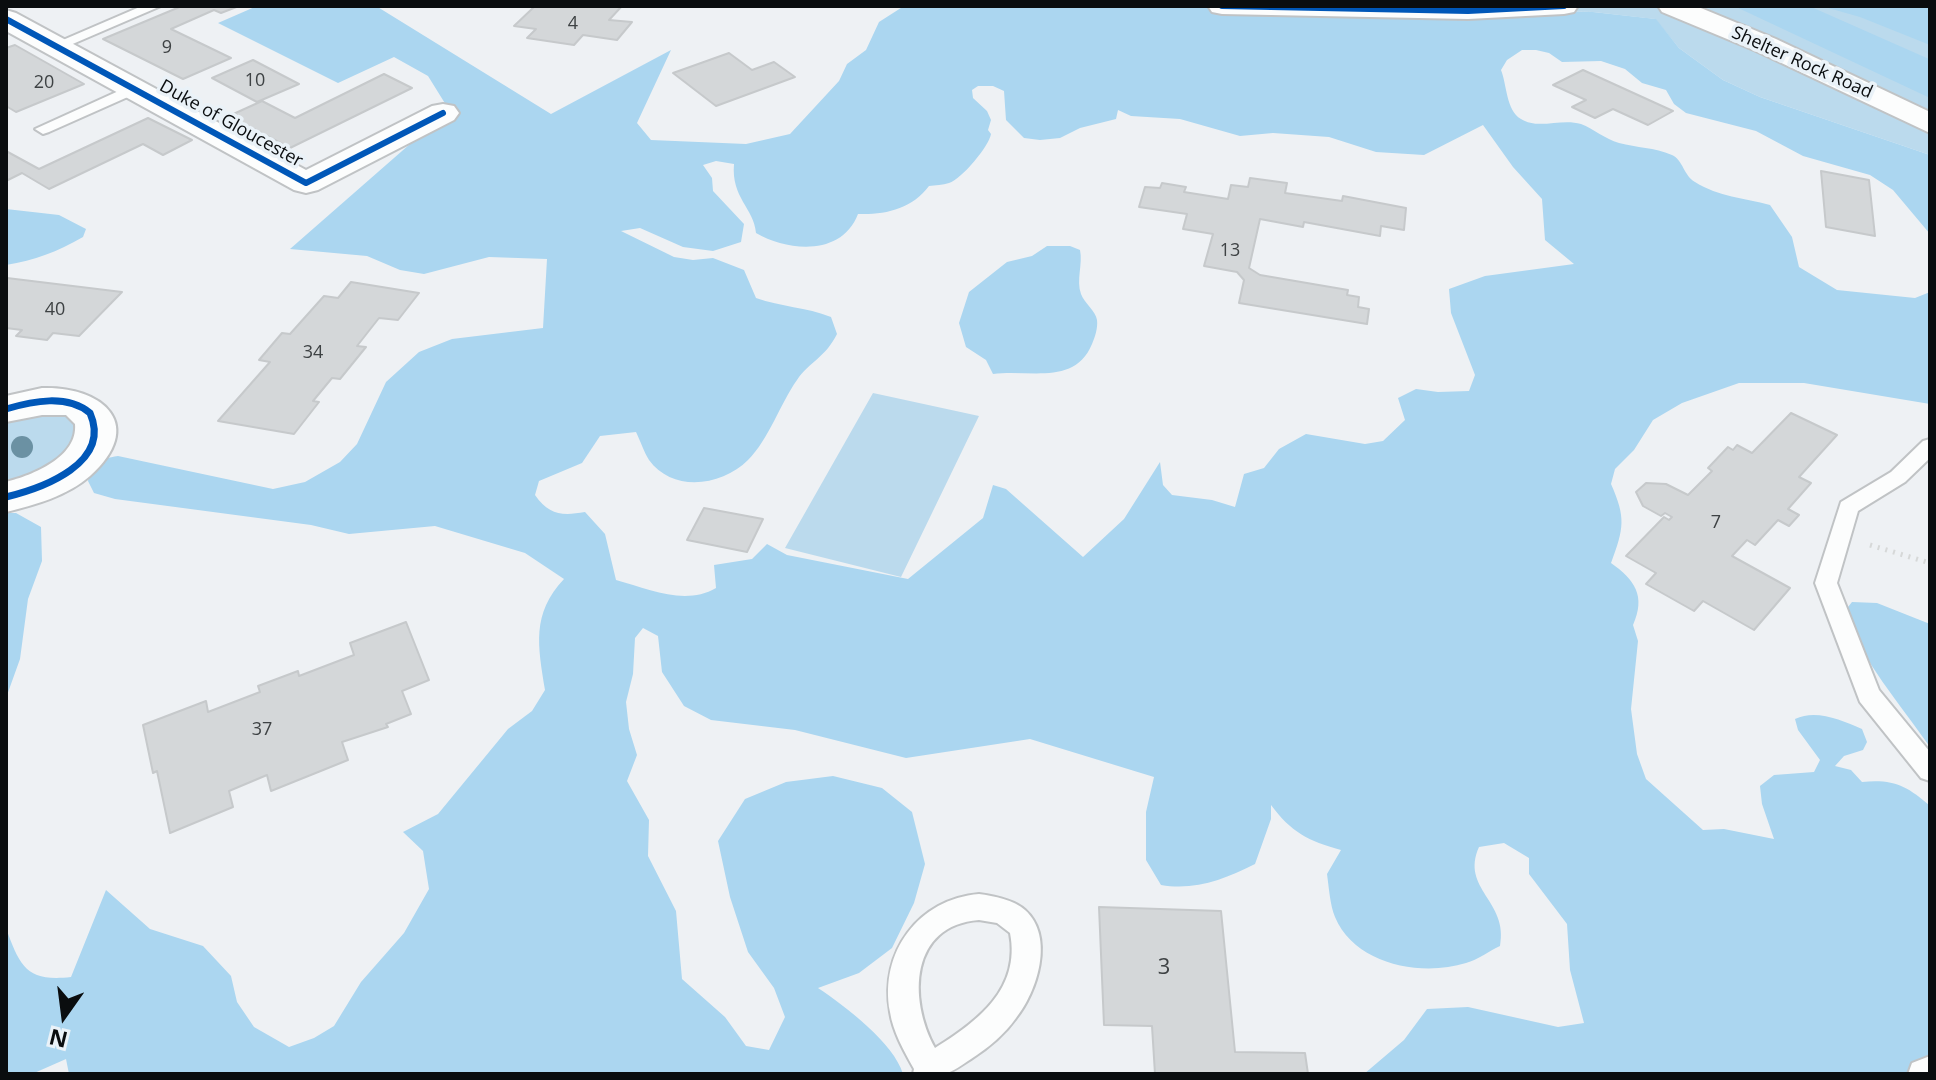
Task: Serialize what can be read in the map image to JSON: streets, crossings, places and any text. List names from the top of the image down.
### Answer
{
  "streets": {
    "street": ["Shelter Rock Road", "Duke of Gloucester"]
  },
  "house_numbers": [
    "4",
    "9",
    "10",
    "20",
    "13",
    "40",
    "34",
    "7",
    "37",
    "3"
  ],
  "north": "bottom"
}
